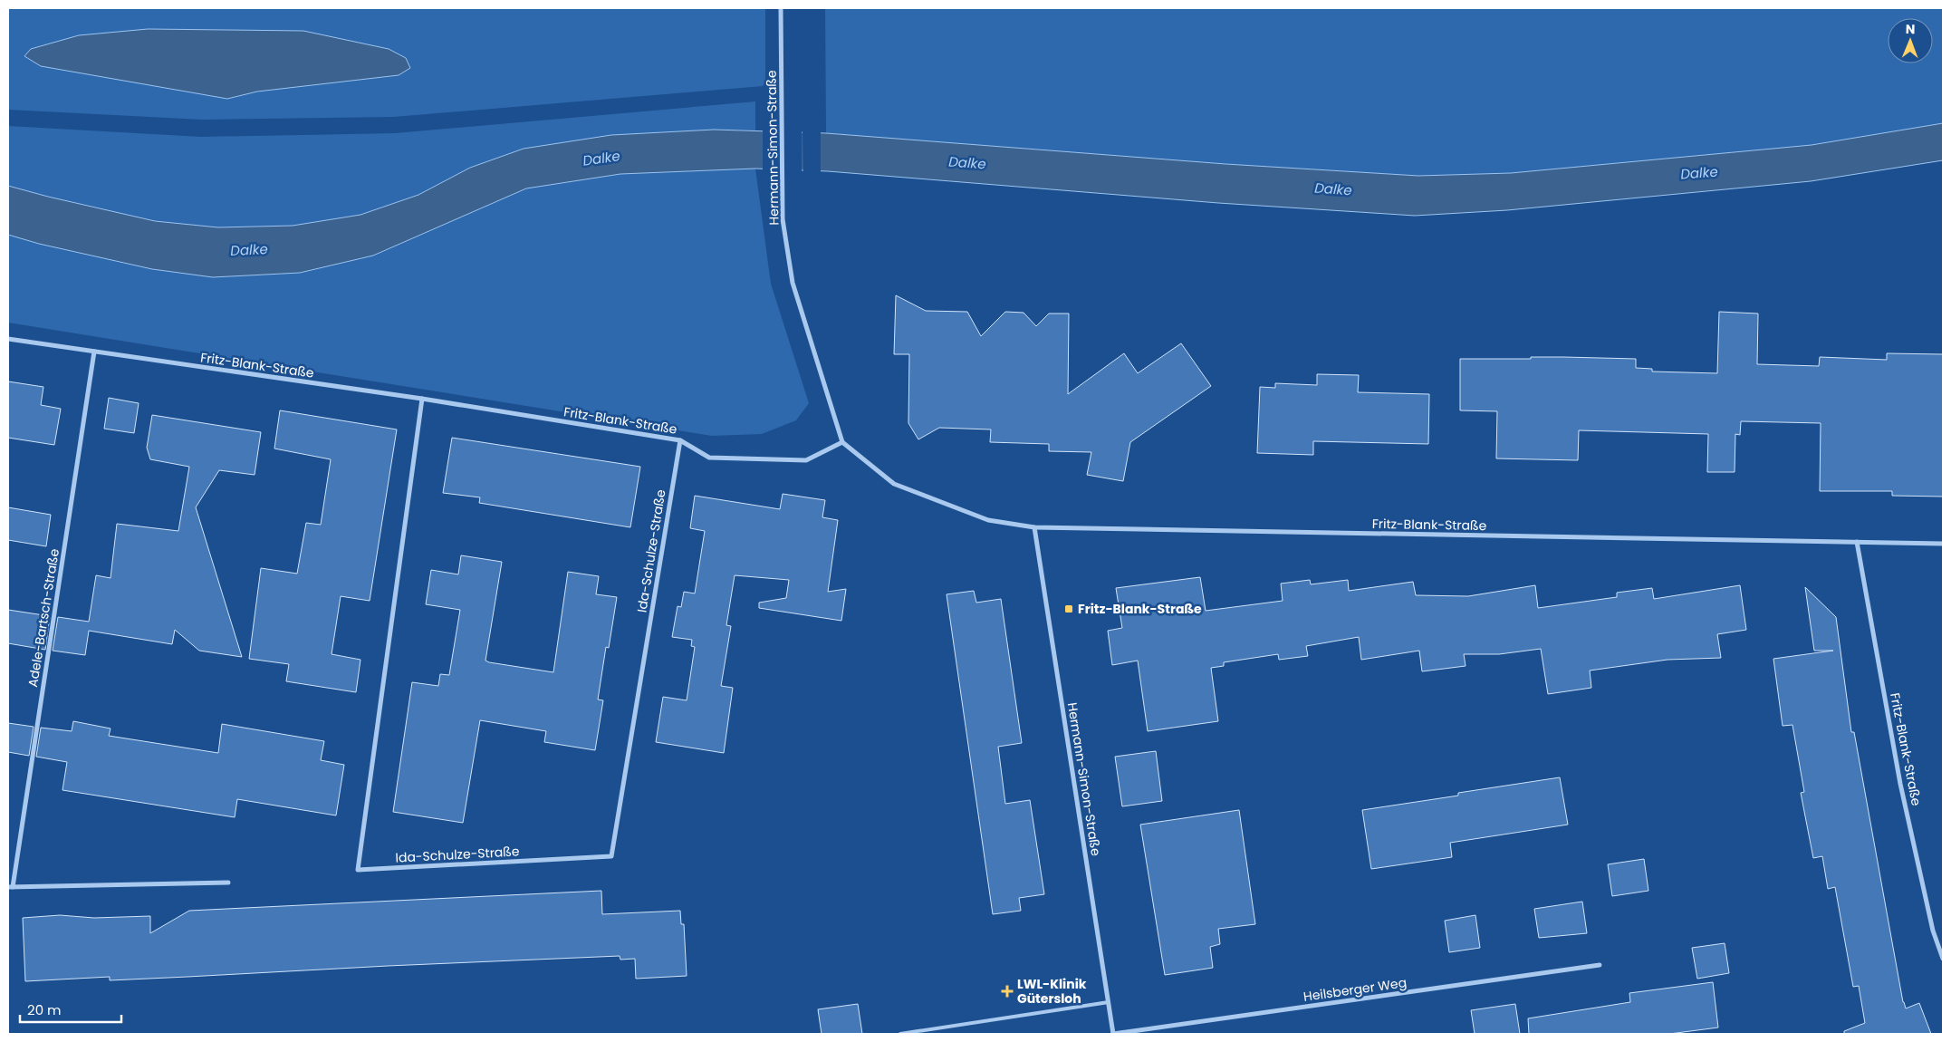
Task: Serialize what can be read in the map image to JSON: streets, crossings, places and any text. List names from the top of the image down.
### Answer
{
  "streets": {
    "street": [
      "Hermann-Simon-Straße",
      "Fritz-Blank-Straße",
      "Ida-Schulze-Straße",
      "Adele-Bartsch-Straße",
      "Heilsberger Weg"
    ]
  },
  "crossings": [
    ["Hermann-Simon-Straße", "Fritz-Blank-Straße"],
    ["Hermann-Simon-Straße", "Heilsberger Weg"],
    ["Fritz-Blank-Straße", "Ida-Schulze-Straße"],
    ["Fritz-Blank-Straße", "Adele-Bartsch-Straße"]
  ],
  "water": ["Dalke"],
  "places": {
    "transit": ["Fritz-Blank-Straße"],
    "health": ["LWL-Klinik Gütersloh"]
  },
  "scale_bar": "20 m",
  "north": "top"
}
